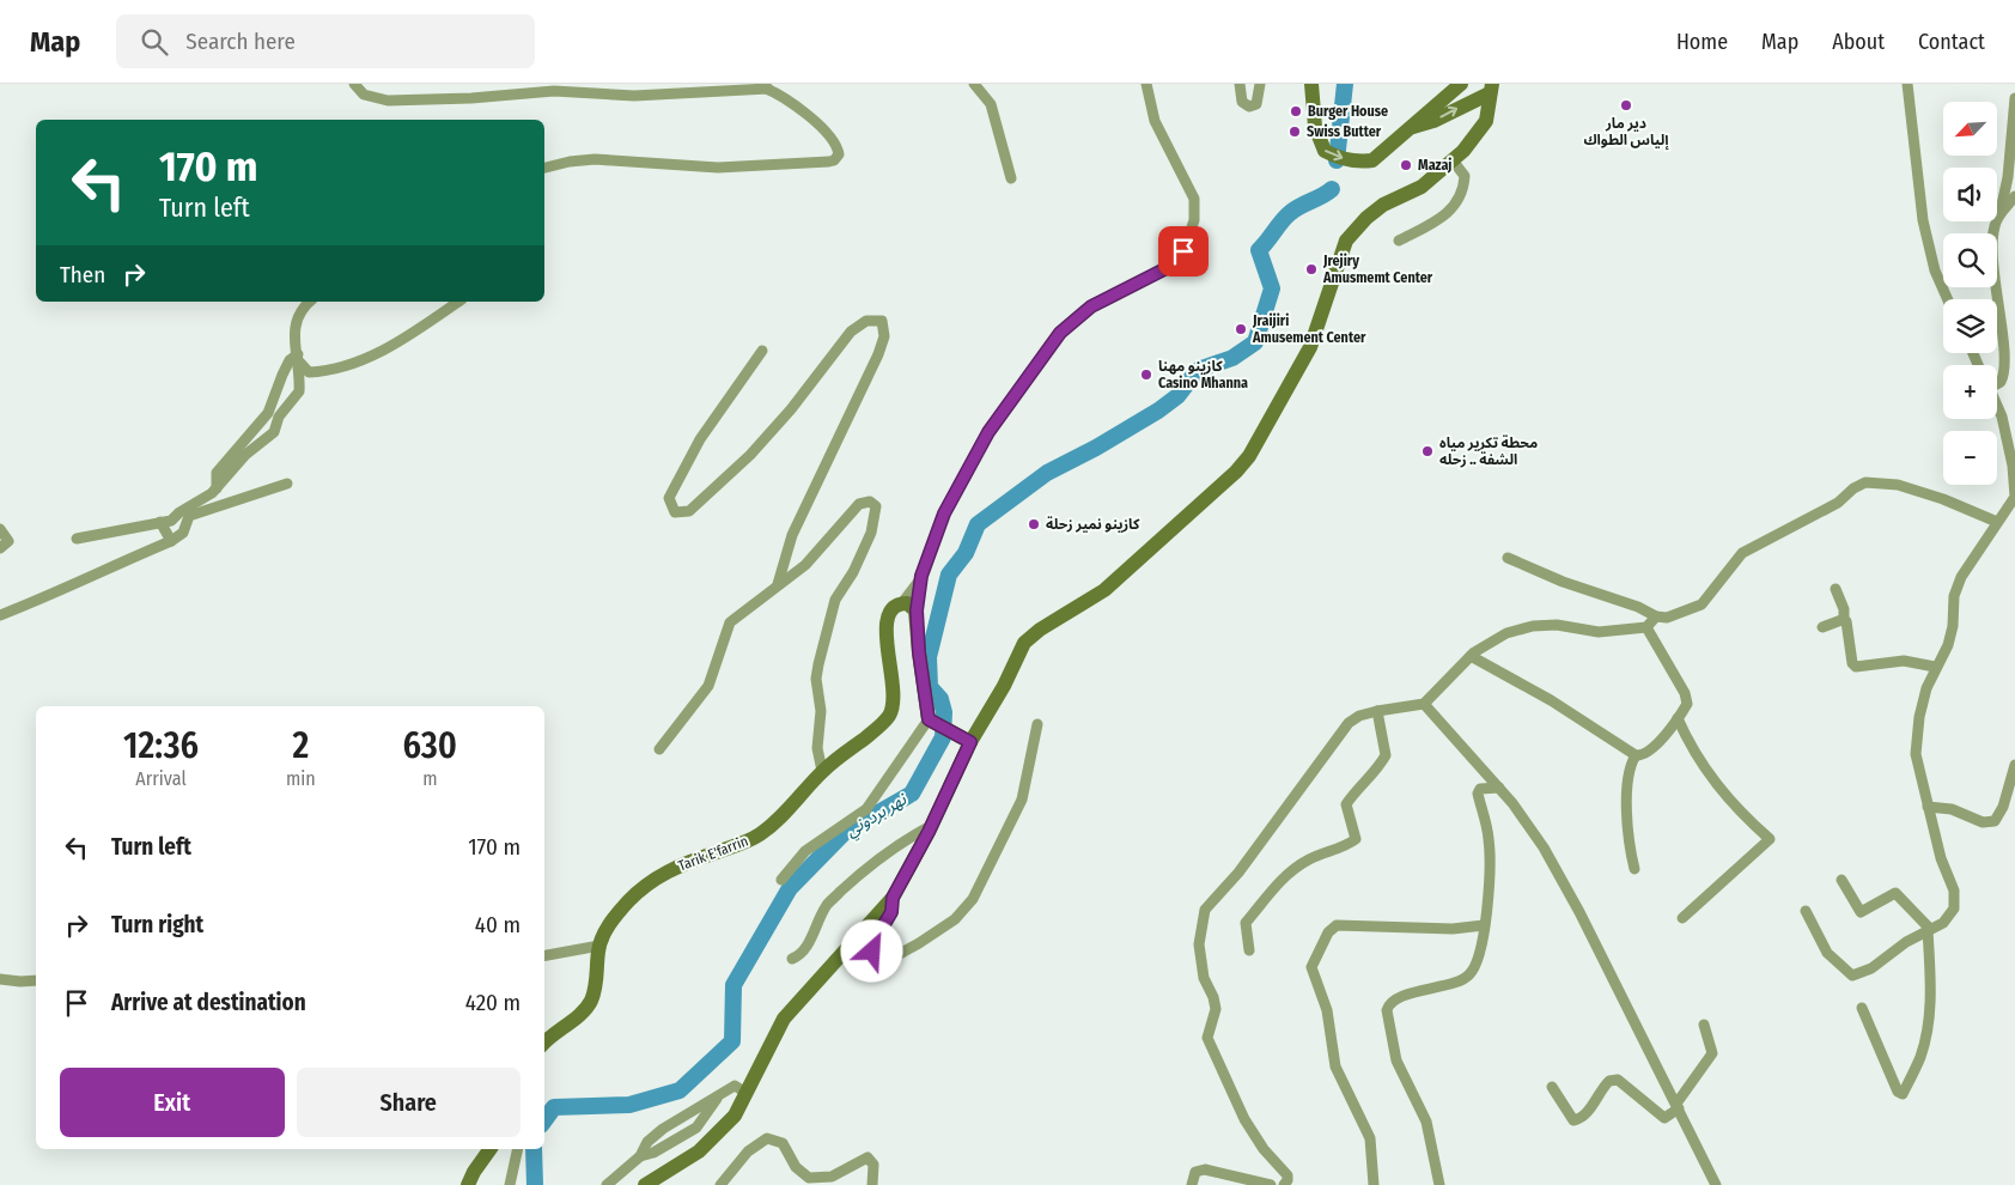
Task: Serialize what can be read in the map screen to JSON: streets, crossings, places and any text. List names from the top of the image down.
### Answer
{
  "streets": {
    "street": ["Tarik E'farrin"]
  },
  "water": ["نهر بردوني"],
  "places": [
    "دير مار إلياس الطواك",
    "Burger House",
    "Swiss Butter",
    "Mazaj",
    "Jrejiry Amusmemt Center",
    "Jraijiri Amusement Center",
    "كازينو مهنا Casino Mhanna",
    "محطة تكرير مياه الشفة .. زحله",
    "كازينو نمير زحلة"
  ],
  "north": "bottom left",
  "page": {
    "header": "Map",
    "search": "Search here",
    "nav": [
      "Home",
      "Map",
      "About",
      "Contact"
    ],
    "map_buttons": ["+", "−"],
    "turn": ["170 m", "Turn left"],
    "then": "Then",
    "eta": [
      "12:36",
      "Arrival",
      "2",
      "min",
      "630",
      "m"
    ],
    "list": [
      {
        "name": "Turn left",
        "value": "170 m"
      },
      {
        "name": "Turn right",
        "value": "40 m"
      },
      {
        "name": "Arrive at destination",
        "value": "420 m"
      }
    ],
    "buttons": ["Exit", "Share"]
  }
}
